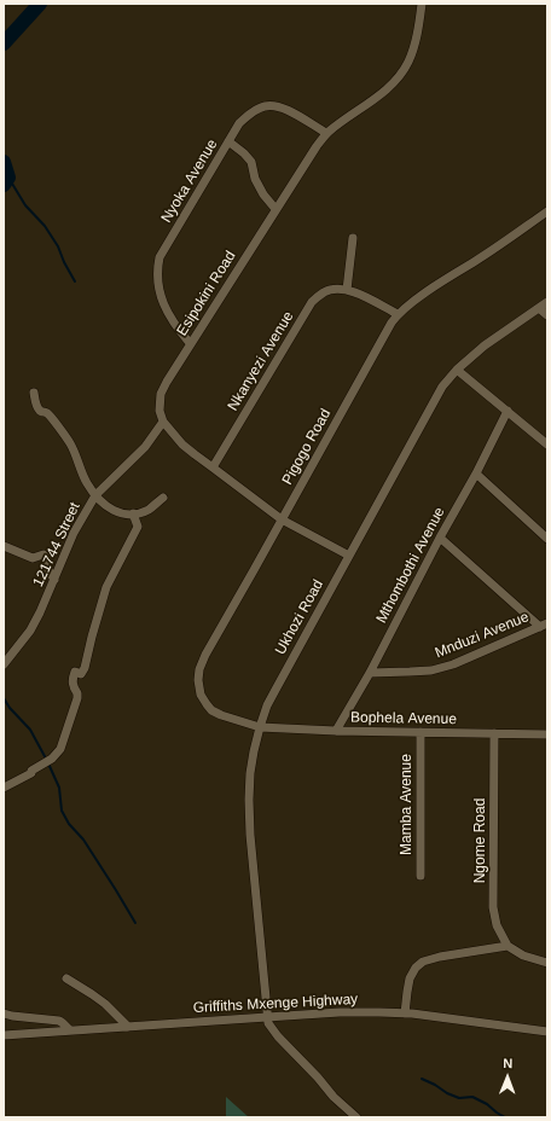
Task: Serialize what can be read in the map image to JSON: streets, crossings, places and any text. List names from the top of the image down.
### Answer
{
  "streets": {
    "street": [
      "Nyoka Avenue",
      "Esipokini Road",
      "Nkanyezi Avenue",
      "Pigogo Road",
      "121744 Street",
      "Mthombothi Avenue",
      "Ukhozi Road",
      "Mnduzi Avenue",
      "Bophela Avenue",
      "Mamba Avenue",
      "Ngome Road",
      "Griffiths Mxenge Highway"
    ]
  },
  "crossings": [
    ["Nyoka Avenue", "Esipokini Road"],
    ["Esipokini Road", "121744 Street"],
    ["Pigogo Road", "Ukhozi Road"],
    ["Pigogo Road", "Bophela Avenue"],
    ["Mthombothi Avenue", "Mnduzi Avenue"],
    ["Mthombothi Avenue", "Bophela Avenue"],
    ["Ukhozi Road", "Bophela Avenue"],
    ["Ukhozi Road", "Griffiths Mxenge Highway"],
    ["Bophela Avenue", "Mamba Avenue"],
    ["Bophela Avenue", "Ngome Road"]
  ],
  "north": "top"
}
